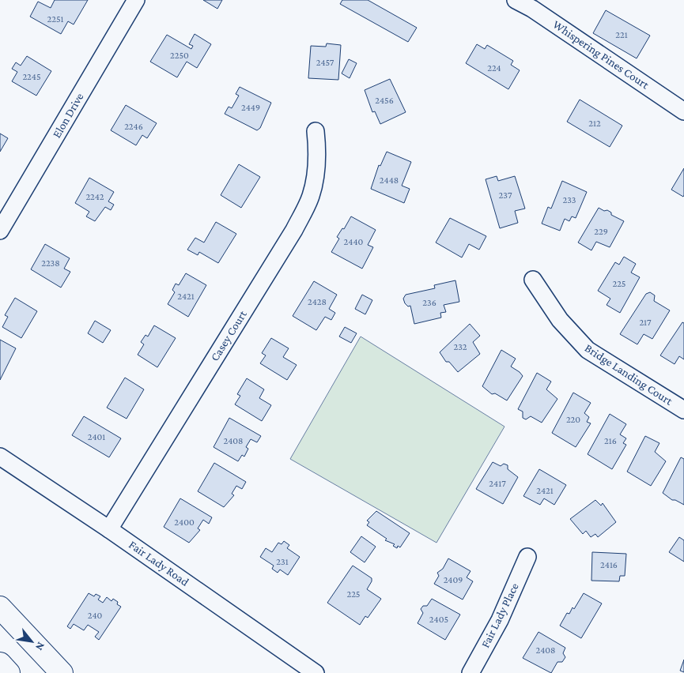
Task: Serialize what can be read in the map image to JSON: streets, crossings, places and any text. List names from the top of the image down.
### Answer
{
  "streets": {
    "street": [
      "Whispering Pines Court",
      "Elon Drive",
      "Casey Court",
      "Bridge Landing Court",
      "Fair Lady Road",
      "Fair Lady Place"
    ]
  },
  "crossings": [
    ["Casey Court", "Fair Lady Road"]
  ],
  "house_numbers": [
    "2251",
    "221",
    "2250",
    "2457",
    "224",
    "2245",
    "2456",
    "2449",
    "212",
    "2246",
    "2448",
    "237",
    "2242",
    "233",
    "229",
    "2440",
    "2238",
    "225",
    "2421",
    "2428",
    "236",
    "217",
    "232",
    "220",
    "2401",
    "2408",
    "216",
    "2417",
    "2421",
    "2400",
    "231",
    "2416",
    "2409",
    "225",
    "240",
    "2405",
    "2408"
  ],
  "north": "bottom right"
}
